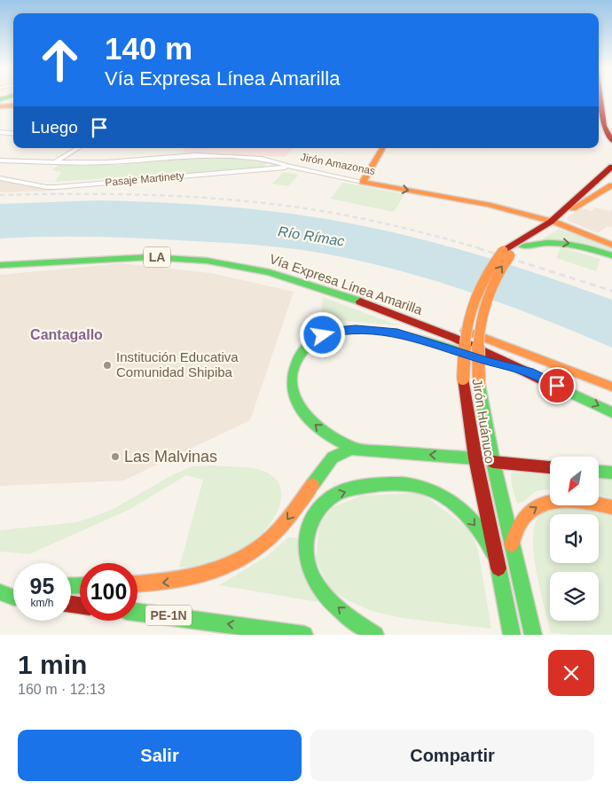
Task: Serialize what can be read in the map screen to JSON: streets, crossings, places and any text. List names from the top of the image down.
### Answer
{
  "streets": {
    "main road": [
      "Jirón Amazonas",
      "LA",
      "Vía Expresa Línea Amarilla",
      "Jirón Huánuco",
      "PE-1N"
    ],
    "street": ["Pasaje Martinety"]
  },
  "crossings": [
    ["Jirón Amazonas", "Pasaje Martinety"],
    ["Jirón Amazonas", "Jirón Huánuco"]
  ],
  "districts": ["Cantagallo"],
  "water": ["Río Rímac"],
  "places": ["Institución Educativa Comunidad Shipiba", "Las Malvinas"],
  "north": "bottom left",
  "page": {
    "turn": ["140 m", "Vía Expresa Línea Amarilla"],
    "then": "Luego",
    "speed": "95 km/h",
    "limit": "100",
    "heading": ["1 min", "160 m · 12:13"],
    "buttons": ["Salir", "Compartir"]
  }
}
